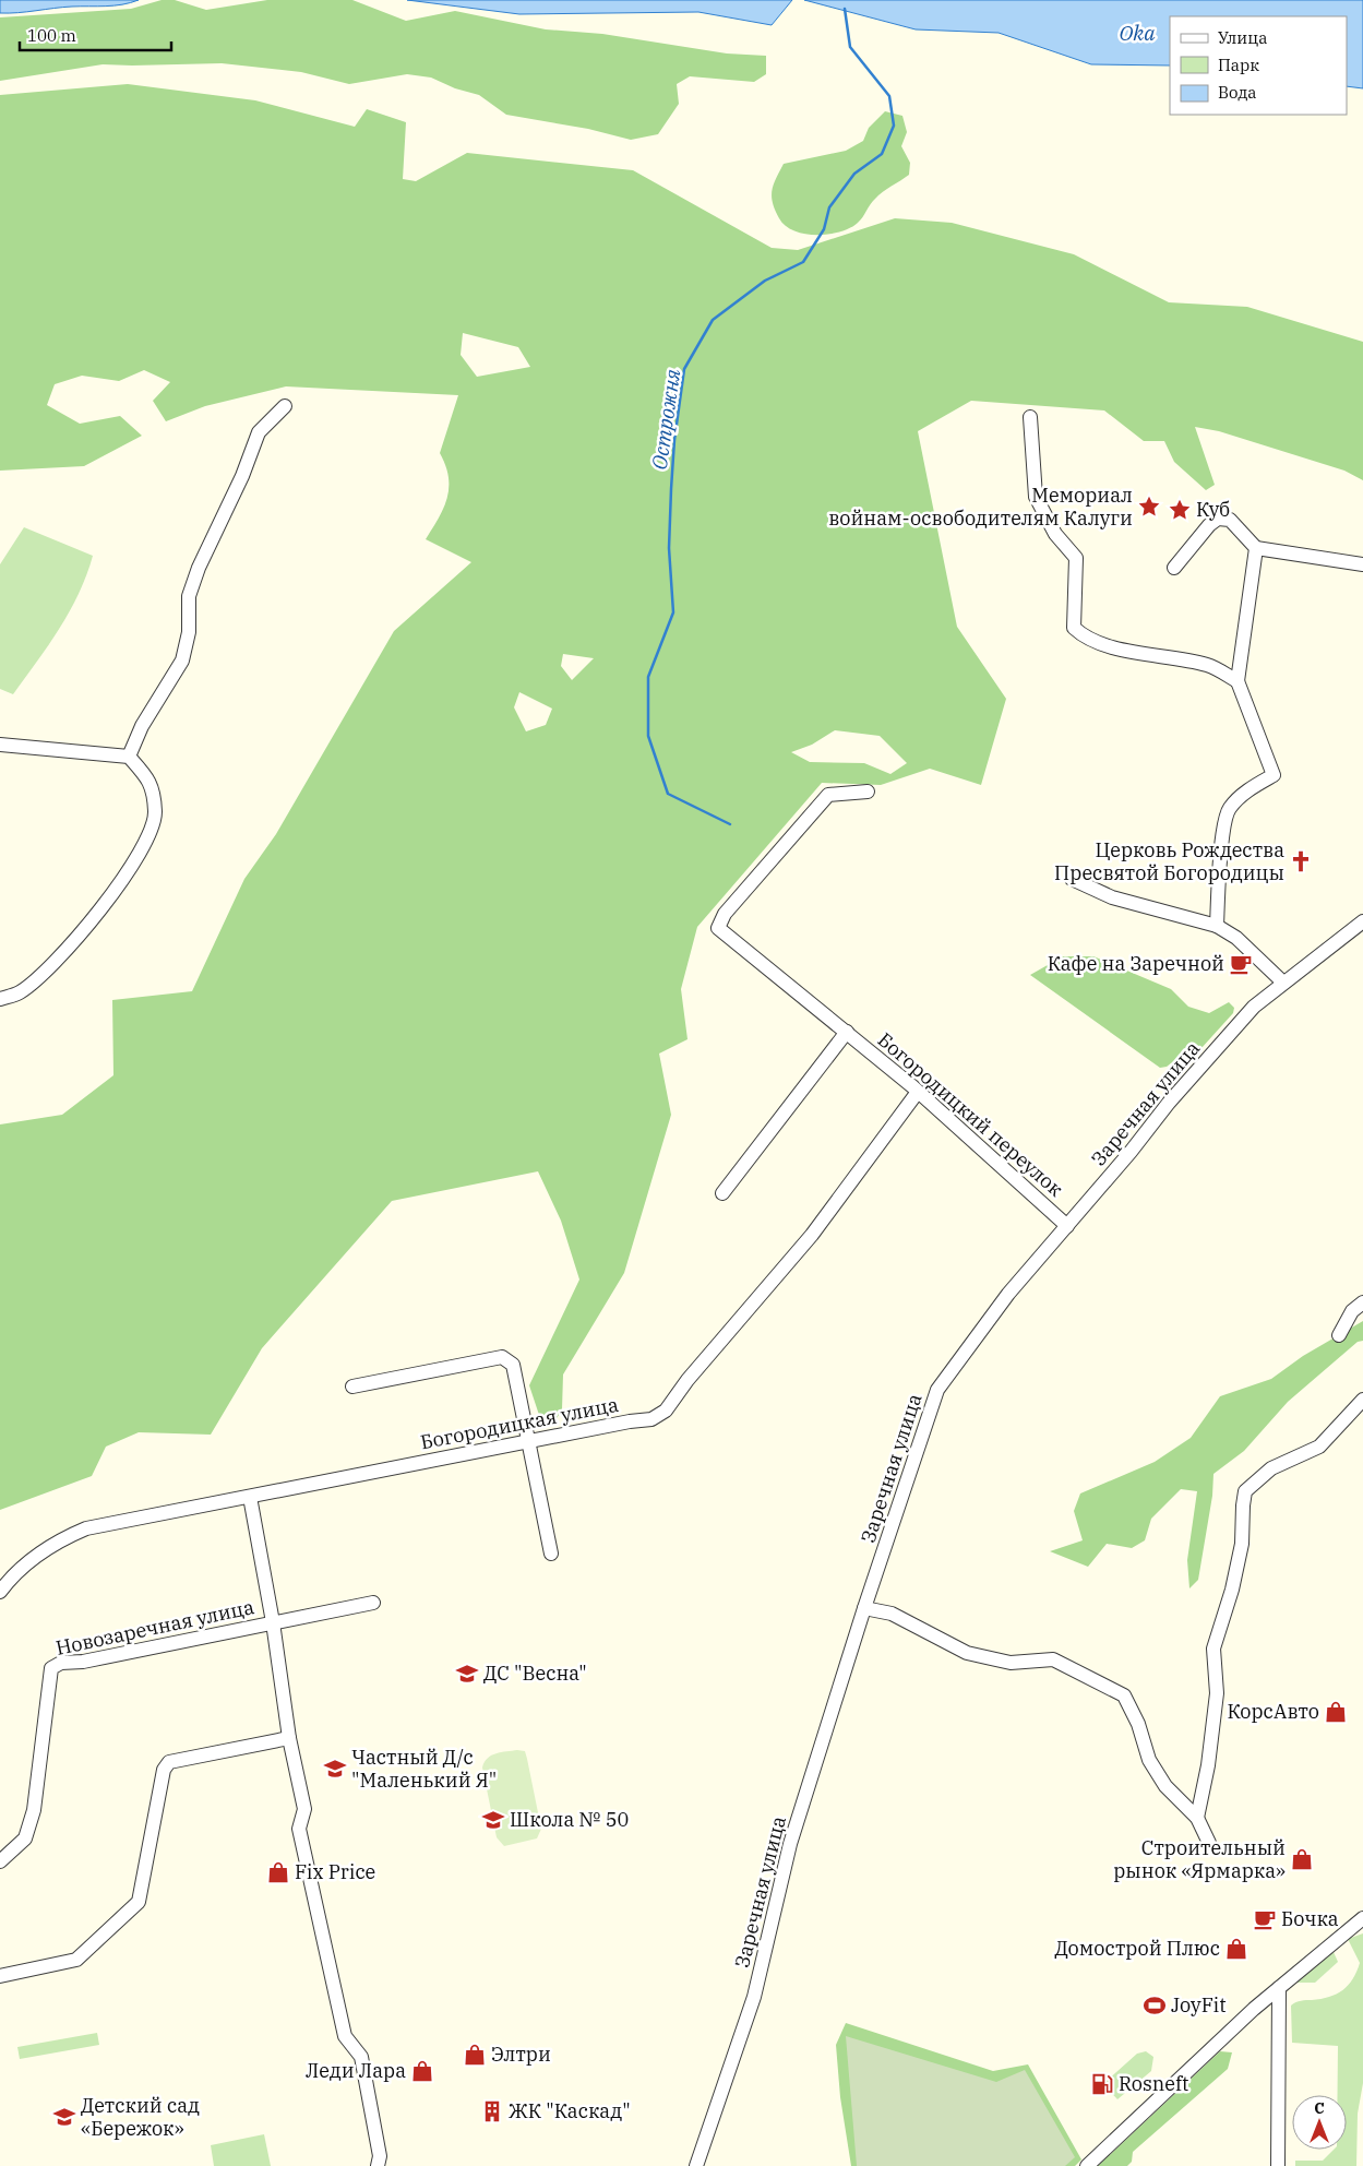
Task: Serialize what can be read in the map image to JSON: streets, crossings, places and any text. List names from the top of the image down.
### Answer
{
  "streets": {
    "street": [
      "Заречная улица",
      "Богородицкий переулок",
      "Богородицкая улица",
      "Новозаречная улица"
    ]
  },
  "crossings": [
    ["Заречная улица", "Богородицкий переулок"],
    ["Богородицкий переулок", "Богородицкая улица"]
  ],
  "water": ["Oka", "Острожня"],
  "places": {
    "place": ["Мемориал войнам-освободителям Калуги", "Куб"],
    "church": ["Церковь Рождества Пресвятой Богородицы"],
    "cafe": ["Кафе на Заречной", "Бочка"],
    "school or university": [
      "ДС \"Весна\"",
      "Частный Д/с \"Маленький Я\"",
      "Школа № 50",
      "Детский сад «Бережок»"
    ],
    "shop": [
      "КорсАвто",
      "Строительный рынок «Ярмарка»",
      "Fix Price",
      "Домострой Плюс",
      "Элтри",
      "Леди Лара"
    ],
    "sports": ["JoyFit"],
    "fuel station": ["Rosneft"],
    "building": ["ЖК \"Каскад\""]
  },
  "legend": ["Улица", "Парк", "Вода"],
  "scale_bar": "100 m",
  "north": "top"
}
